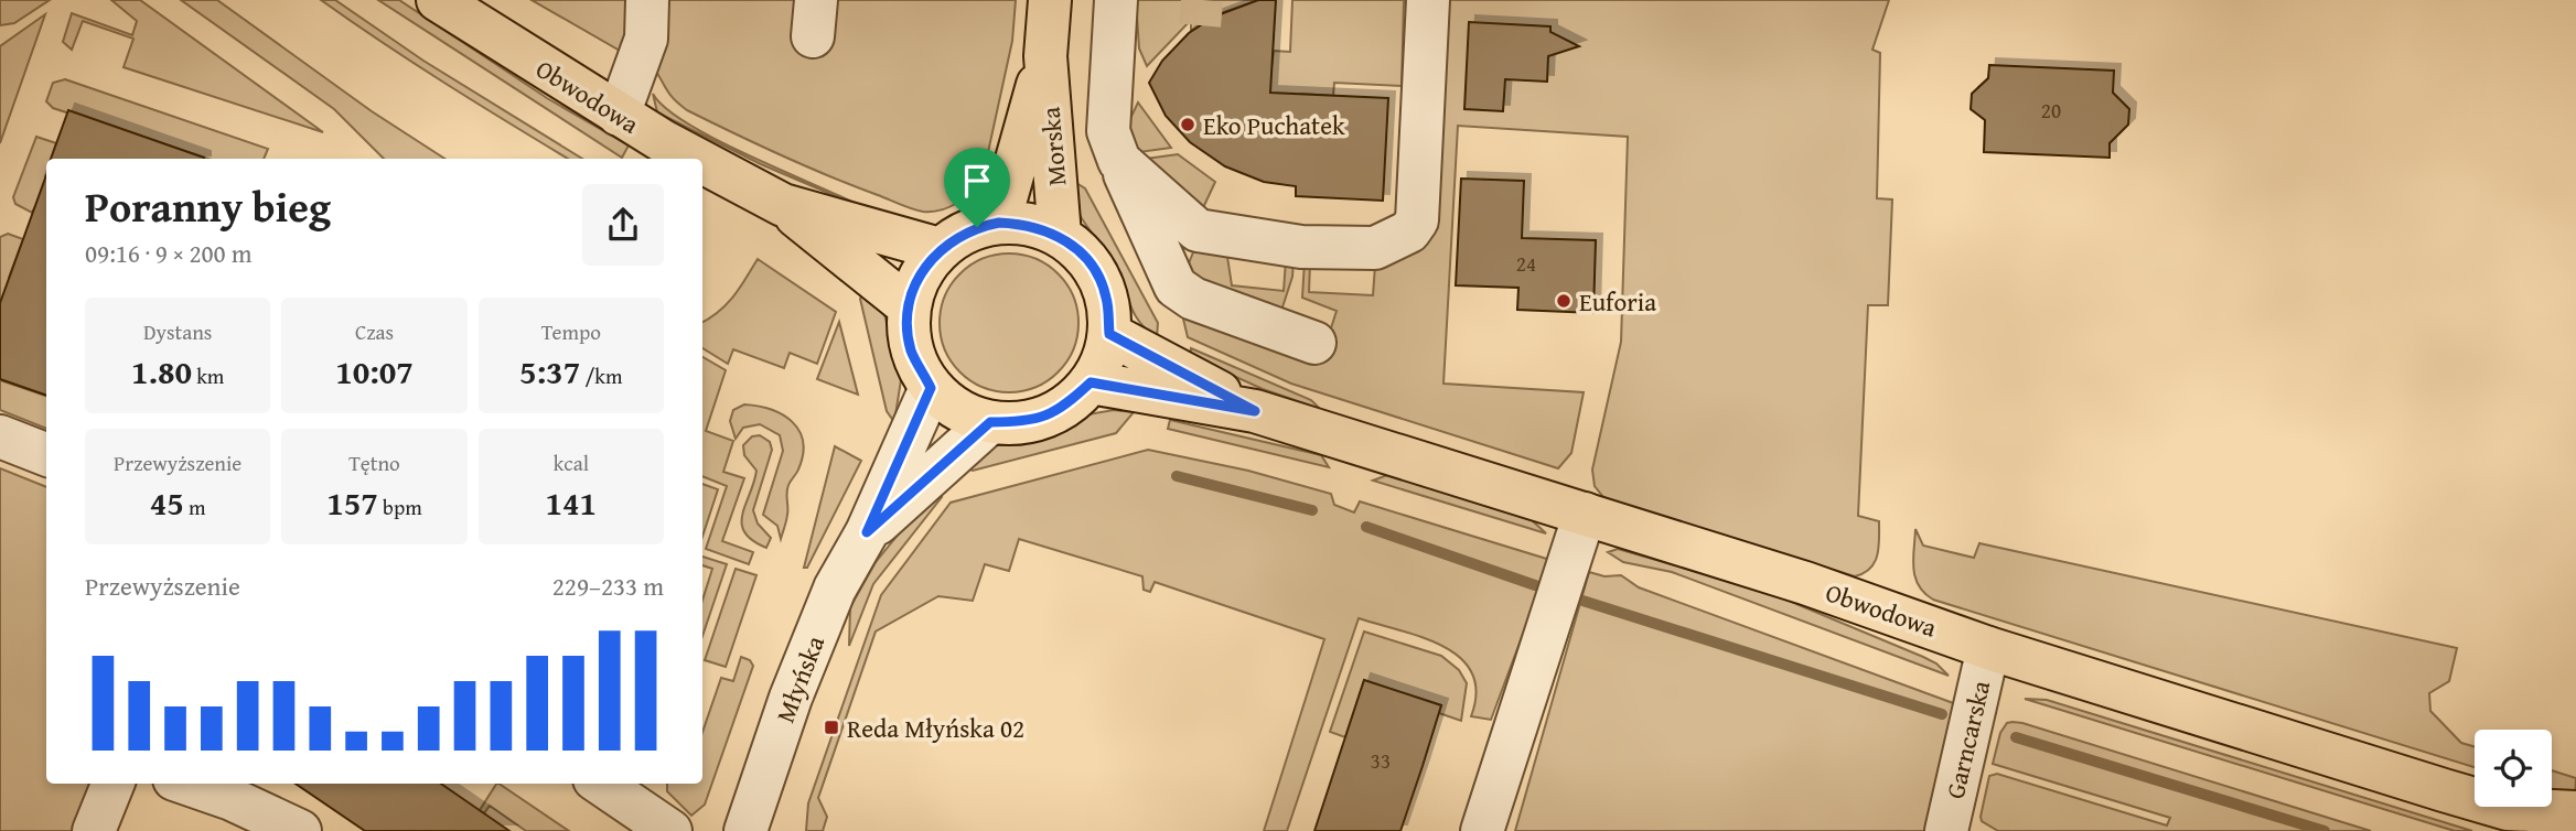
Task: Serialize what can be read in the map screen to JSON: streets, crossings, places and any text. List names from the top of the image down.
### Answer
{
  "streets": {
    "main road": ["Obwodowa", "Morska"],
    "street": ["Młyńska", "Garncarska"]
  },
  "crossings": [
    ["Obwodowa", "Morska"],
    ["Obwodowa", "Młyńska"],
    ["Obwodowa", "Garncarska"],
    ["Morska", "Młyńska"]
  ],
  "places": {
    "other": ["Eko Puchatek", "Euforia"],
    "transit": ["Reda Młyńska 02"]
  },
  "house_numbers": ["20", "24", "33"],
  "page": {
    "heading": ["Poranny bieg", "09:16 · 9 × 200 m"],
    "stats": [
      ["Dystans", "1.80 km"],
      ["Czas", "10:07"],
      ["Tempo", "5:37 /km"],
      ["Przewyższenie", "45 m"],
      ["Tętno", "157 bpm"],
      ["kcal", "141"]
    ],
    "chart": ["Przewyższenie", "229–233 m"]
  }
}
